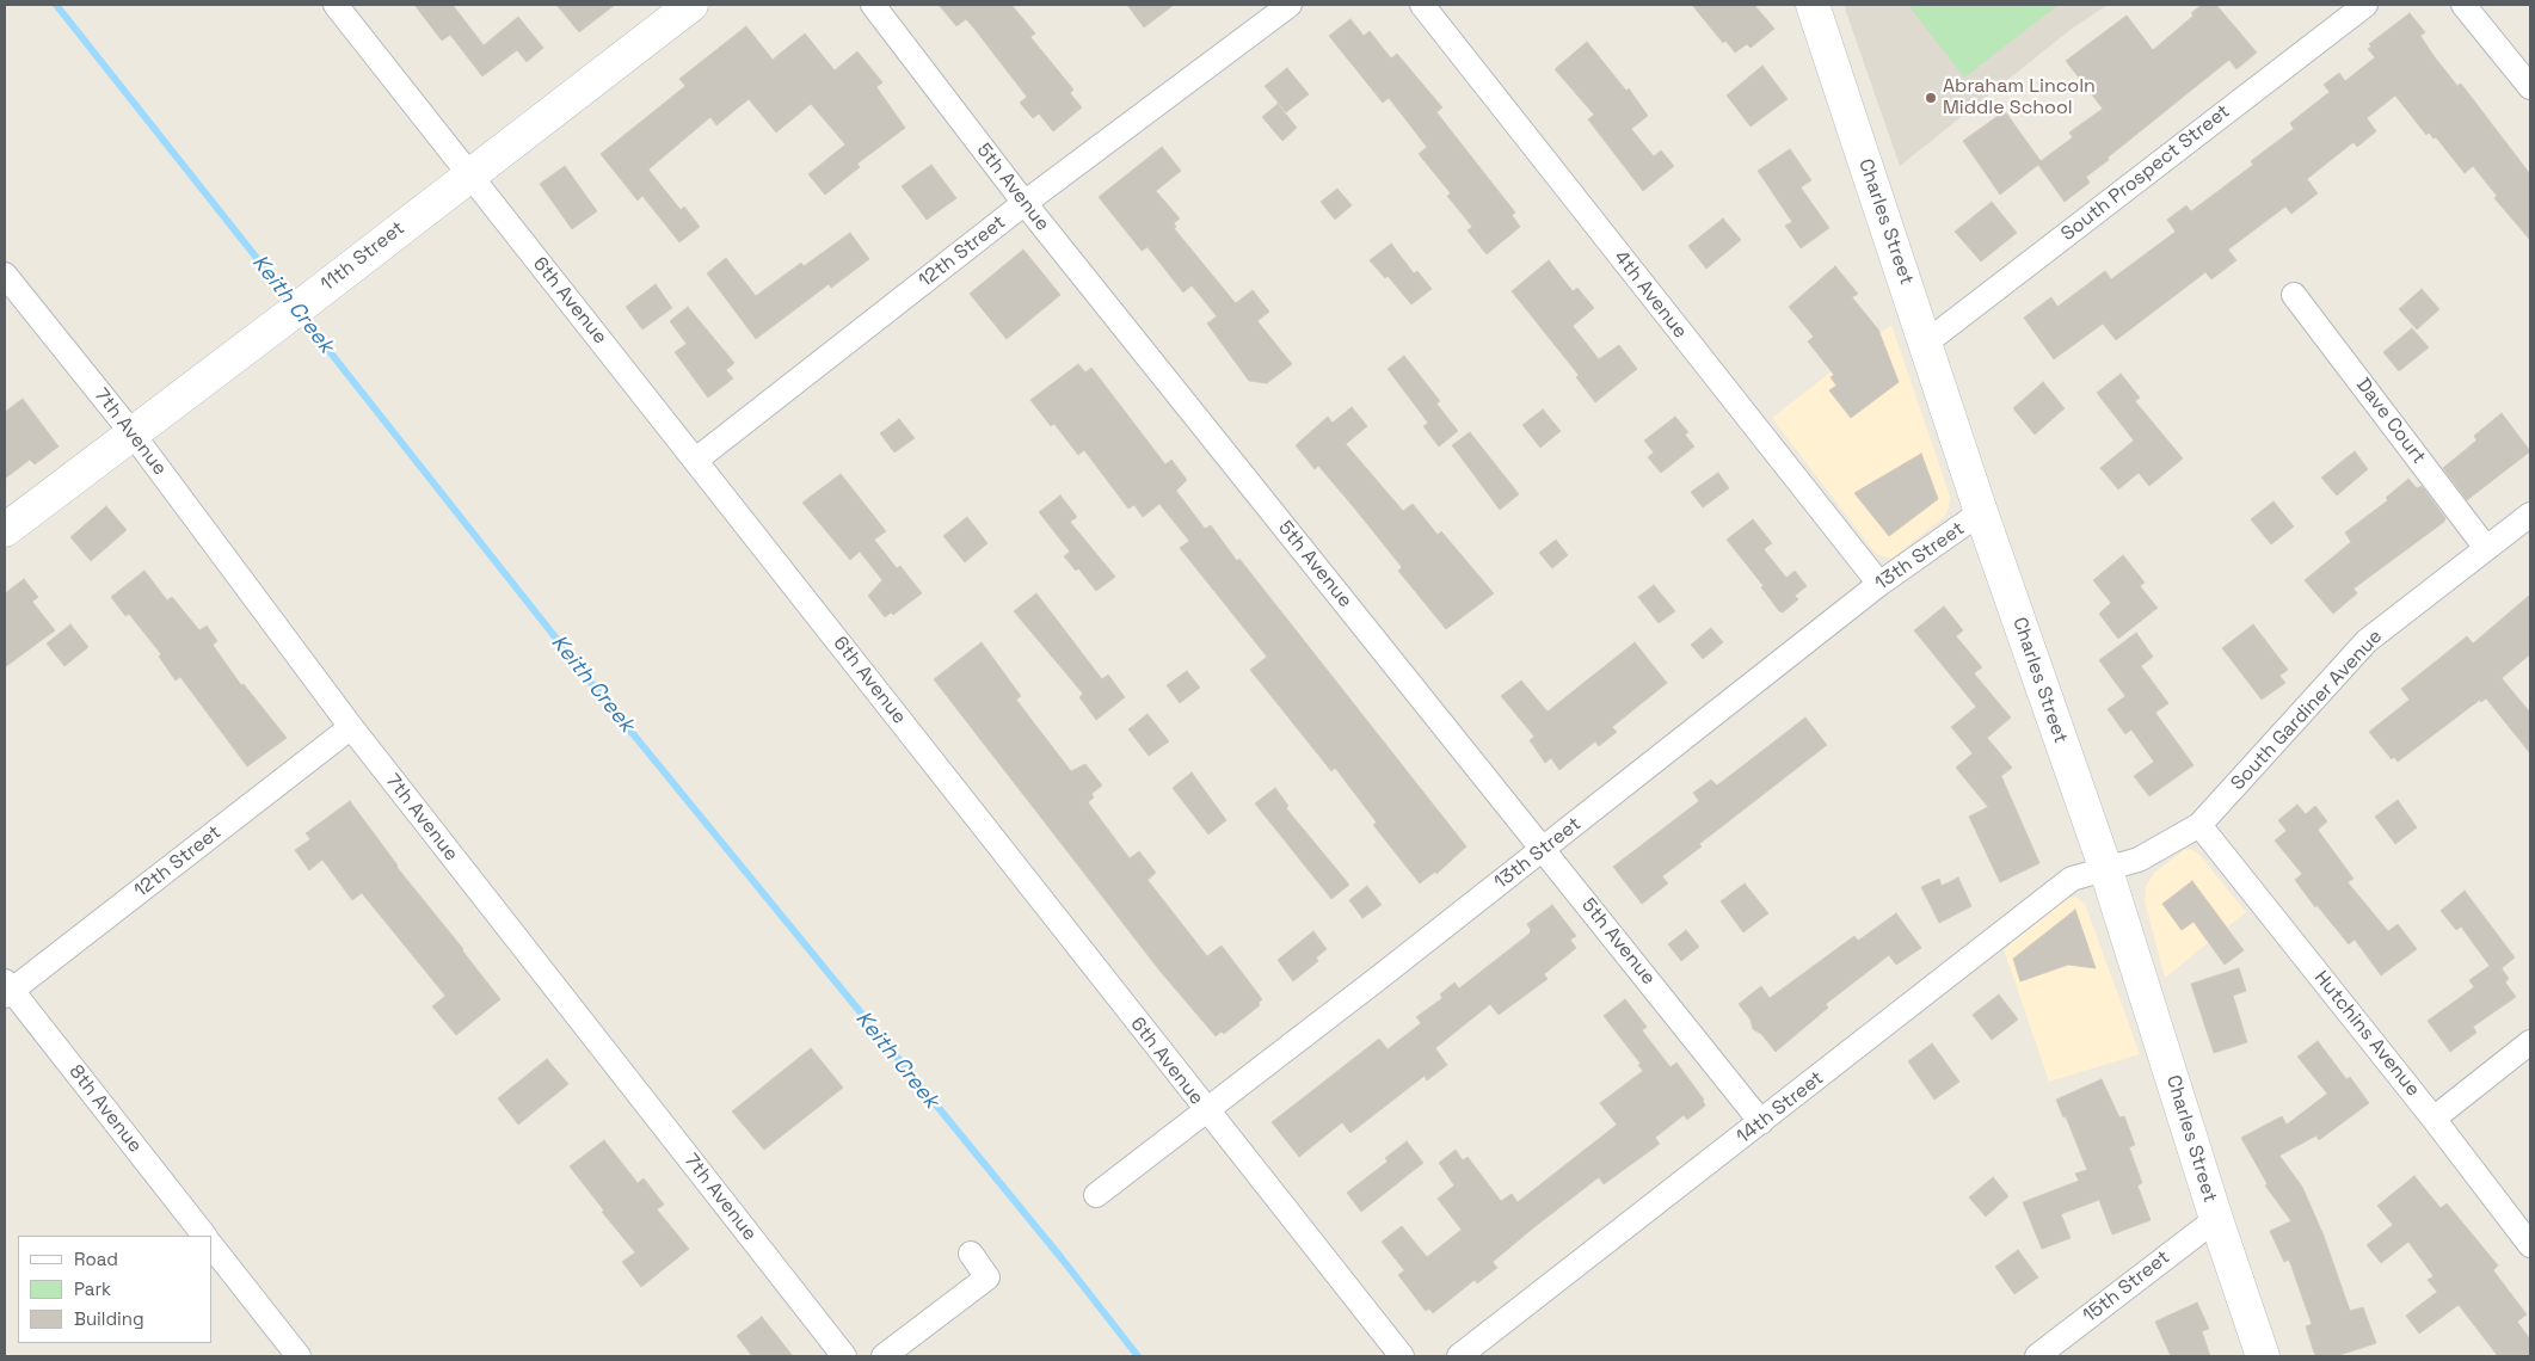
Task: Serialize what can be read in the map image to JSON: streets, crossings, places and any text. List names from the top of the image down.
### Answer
{
  "streets": {
    "main road": ["Charles Street", "11th Street"],
    "street": [
      "South Prospect Street",
      "5th Avenue",
      "12th Street",
      "4th Avenue",
      "6th Avenue",
      "Dave Court",
      "7th Avenue",
      "13th Street",
      "South Gardiner Avenue",
      "Hutchins Avenue",
      "14th Street",
      "8th Avenue",
      "15th Street"
    ]
  },
  "crossings": [
    ["South Prospect Street", "Charles Street"],
    ["5th Avenue", "12th Street"],
    ["5th Avenue", "13th Street"],
    ["5th Avenue", "14th Street"],
    ["Charles Street", "13th Street"],
    ["Charles Street", "South Gardiner Avenue"],
    ["Charles Street", "14th Street"],
    ["Charles Street", "15th Street"],
    ["12th Street", "6th Avenue"],
    ["12th Street", "7th Avenue"],
    ["12th Street", "8th Avenue"],
    ["11th Street", "6th Avenue"],
    ["11th Street", "7th Avenue"],
    ["4th Avenue", "13th Street"],
    ["6th Avenue", "13th Street"],
    ["Dave Court", "South Gardiner Avenue"],
    ["South Gardiner Avenue", "Hutchins Avenue"],
    ["South Gardiner Avenue", "14th Street"]
  ],
  "water": ["Keith Creek"],
  "places": ["Abraham Lincoln Middle School"],
  "legend": ["Road", "Park", "Building"]
}
